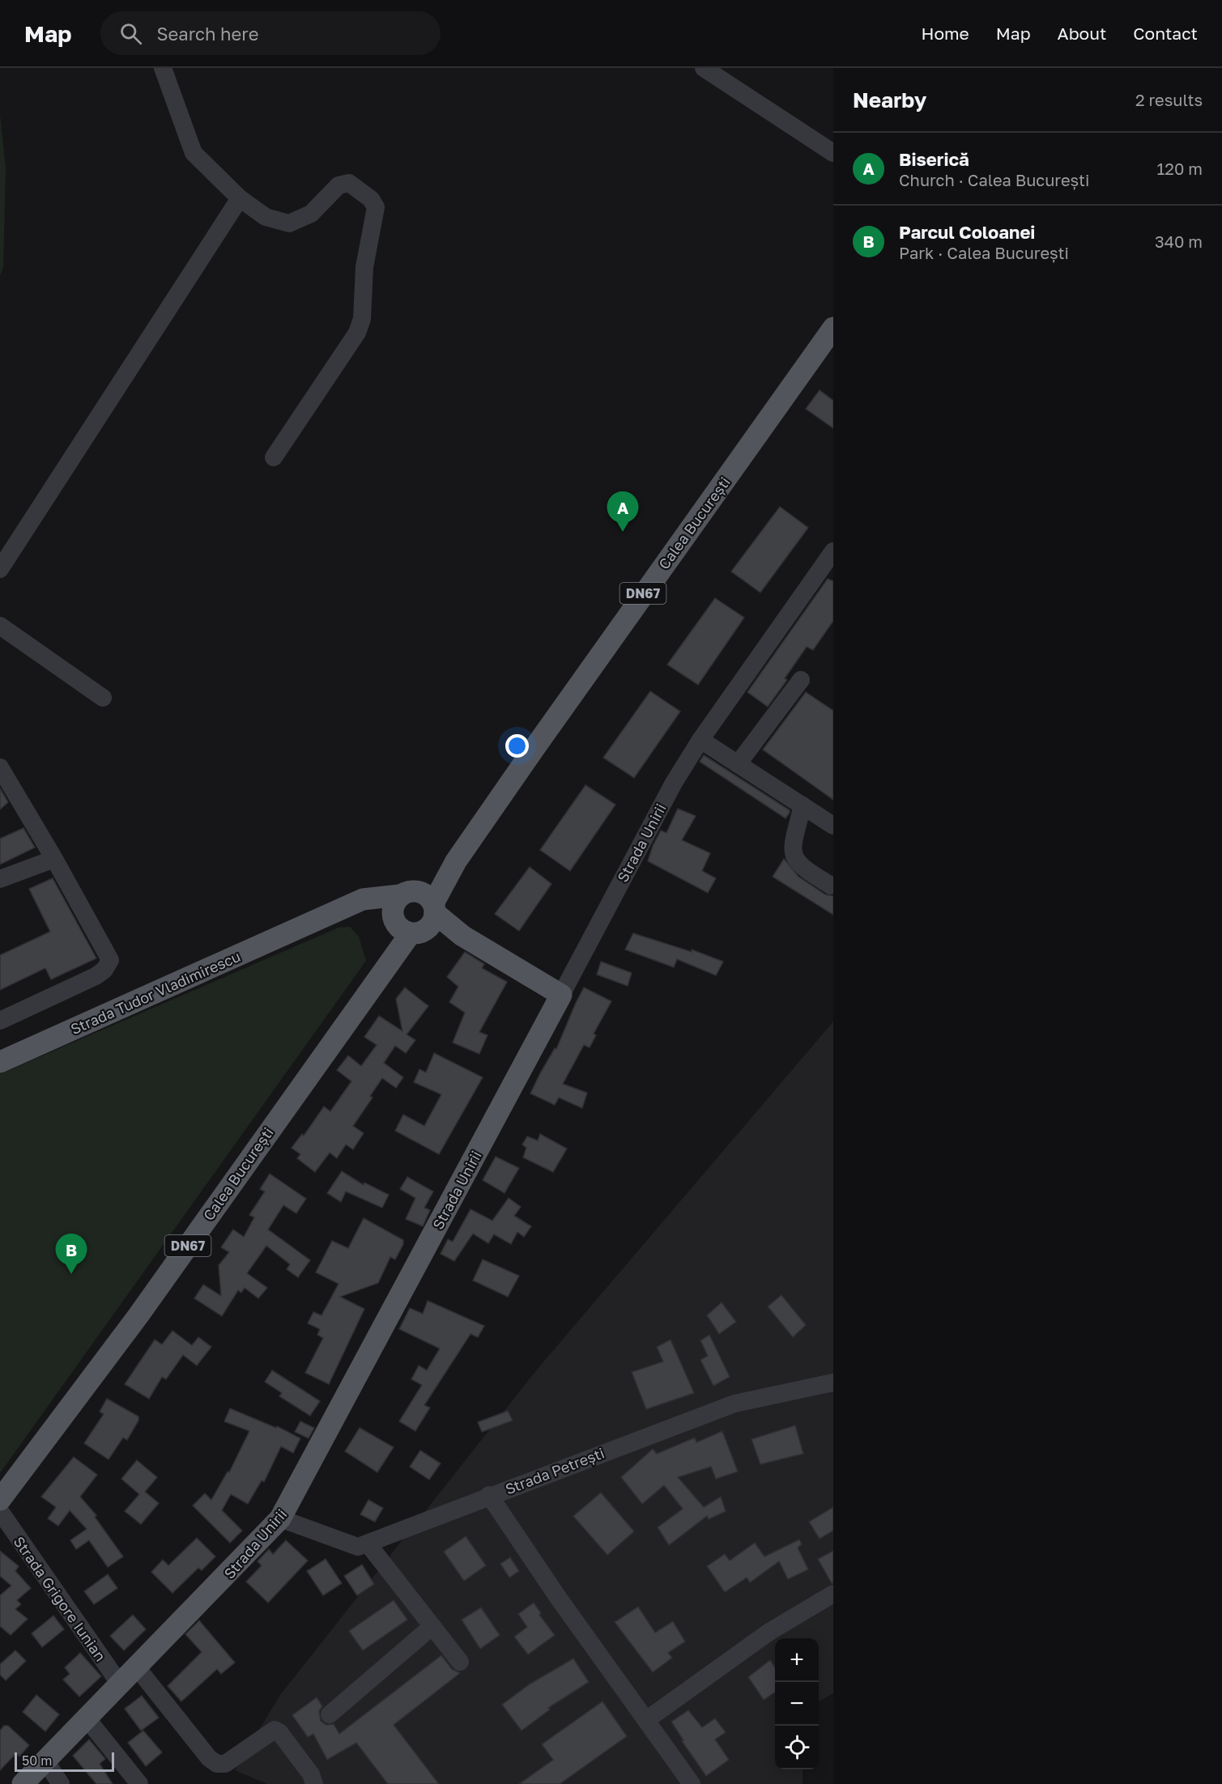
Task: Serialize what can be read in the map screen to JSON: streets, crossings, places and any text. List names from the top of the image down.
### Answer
{
  "streets": {
    "main road": [
      "Calea București",
      "DN67",
      "Strada Unirii",
      "Strada Tudor Vladimirescu"
    ],
    "street": ["Strada Petrești", "Strada Grigore Iunian"]
  },
  "crossings": [
    ["Calea București", "Strada Tudor Vladimirescu"],
    ["Strada Unirii", "Strada Petrești"],
    ["Strada Unirii", "Strada Grigore Iunian"]
  ],
  "scale_bar": "50 m",
  "page": {
    "header": "Map",
    "search": "Search here",
    "nav": [
      "Home",
      "Map",
      "About",
      "Contact"
    ],
    "heading": ["Nearby", "2 results"],
    "list": [
      {
        "mark": "A",
        "name": "Biserică",
        "note": "Church · Calea București",
        "value": "120 m"
      },
      {
        "mark": "B",
        "name": "Parcul Coloanei",
        "note": "Park · Calea București",
        "value": "340 m"
      }
    ],
    "pins": ["A", "B"],
    "map_buttons": ["+", "−"],
    "scale": "50 m"
  }
}
